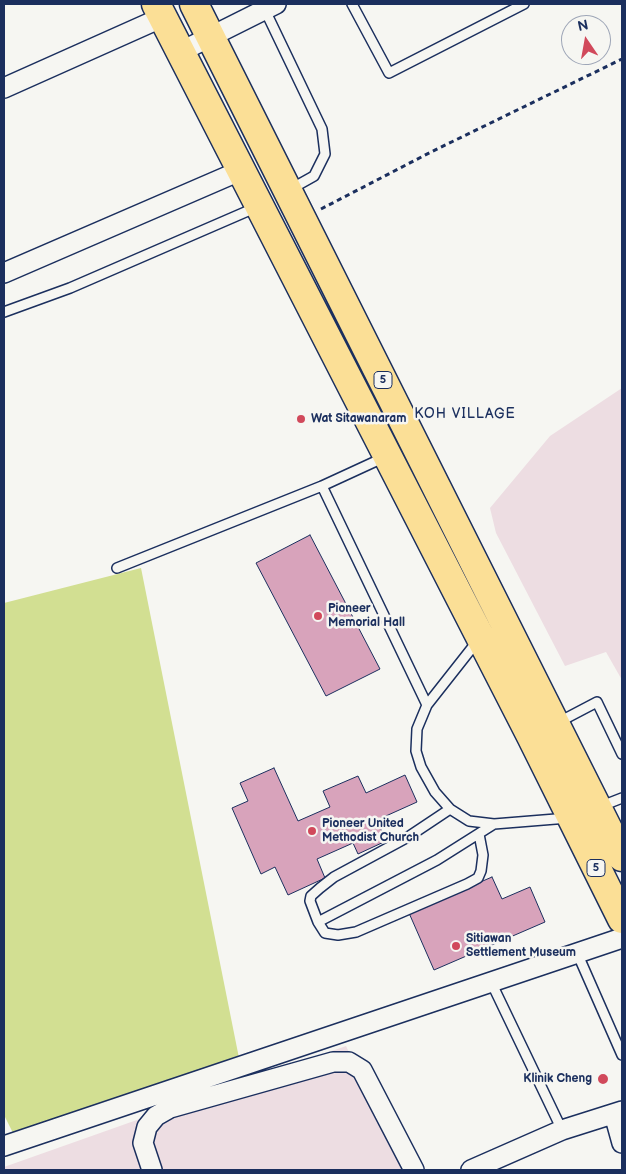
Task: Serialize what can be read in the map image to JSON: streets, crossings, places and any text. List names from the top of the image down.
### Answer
{
  "streets": {
    "highway": ["5"]
  },
  "districts": ["KOH VILLAGE"],
  "places": [
    "Wat Sitawanaram",
    "Pioneer Memorial Hall",
    "Pioneer United Methodist Church",
    "Sitiawan Settlement Museum",
    "Klinik Cheng"
  ],
  "north": "top"
}
